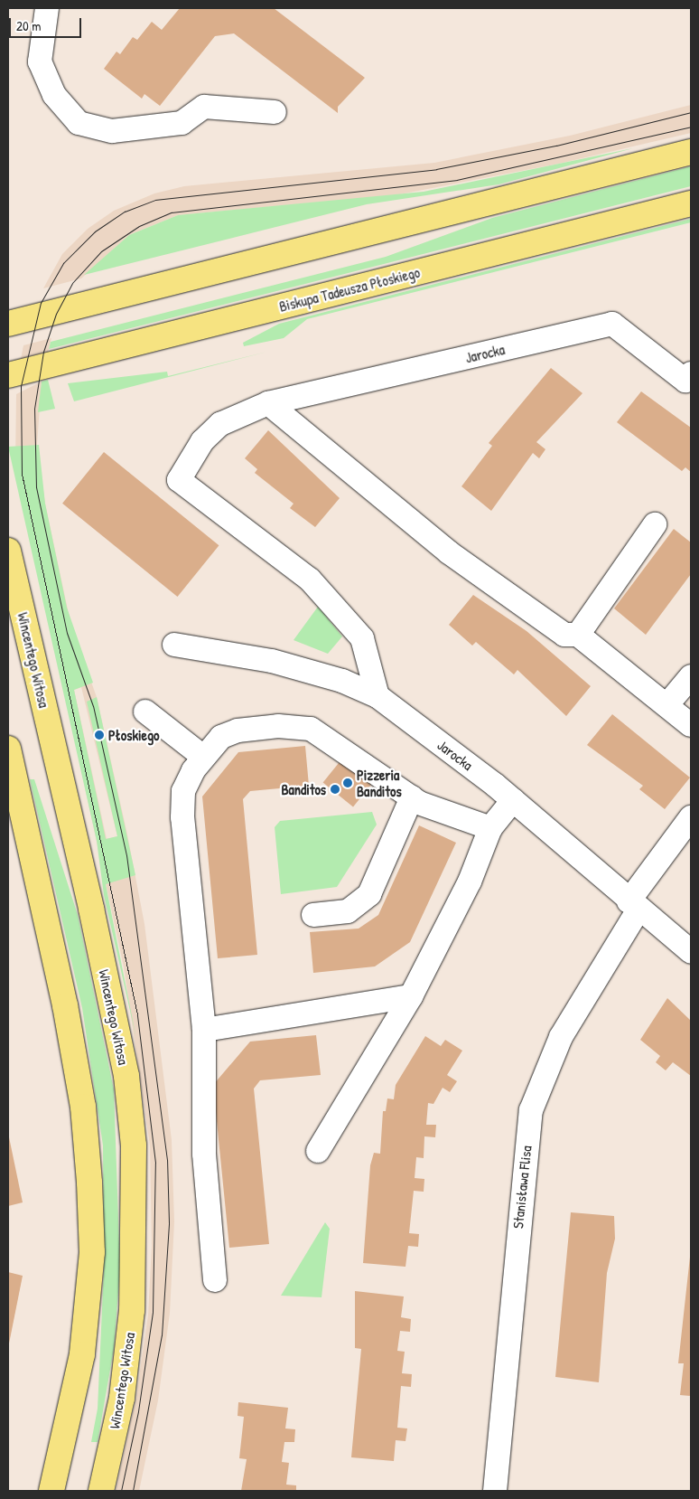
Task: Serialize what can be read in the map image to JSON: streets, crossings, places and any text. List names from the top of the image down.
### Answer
{
  "streets": {
    "main road": ["Biskupa Tadeusza Płoskiego", "Wincentego Witosa"],
    "street": ["Jarocka", "Stanisława Flisa"]
  },
  "crossings": [
    ["Jarocka", "Stanisława Flisa"]
  ],
  "places": ["Płoskiego", "Pizzeria Banditos", "Banditos"],
  "scale_bar": "20 m"
}
